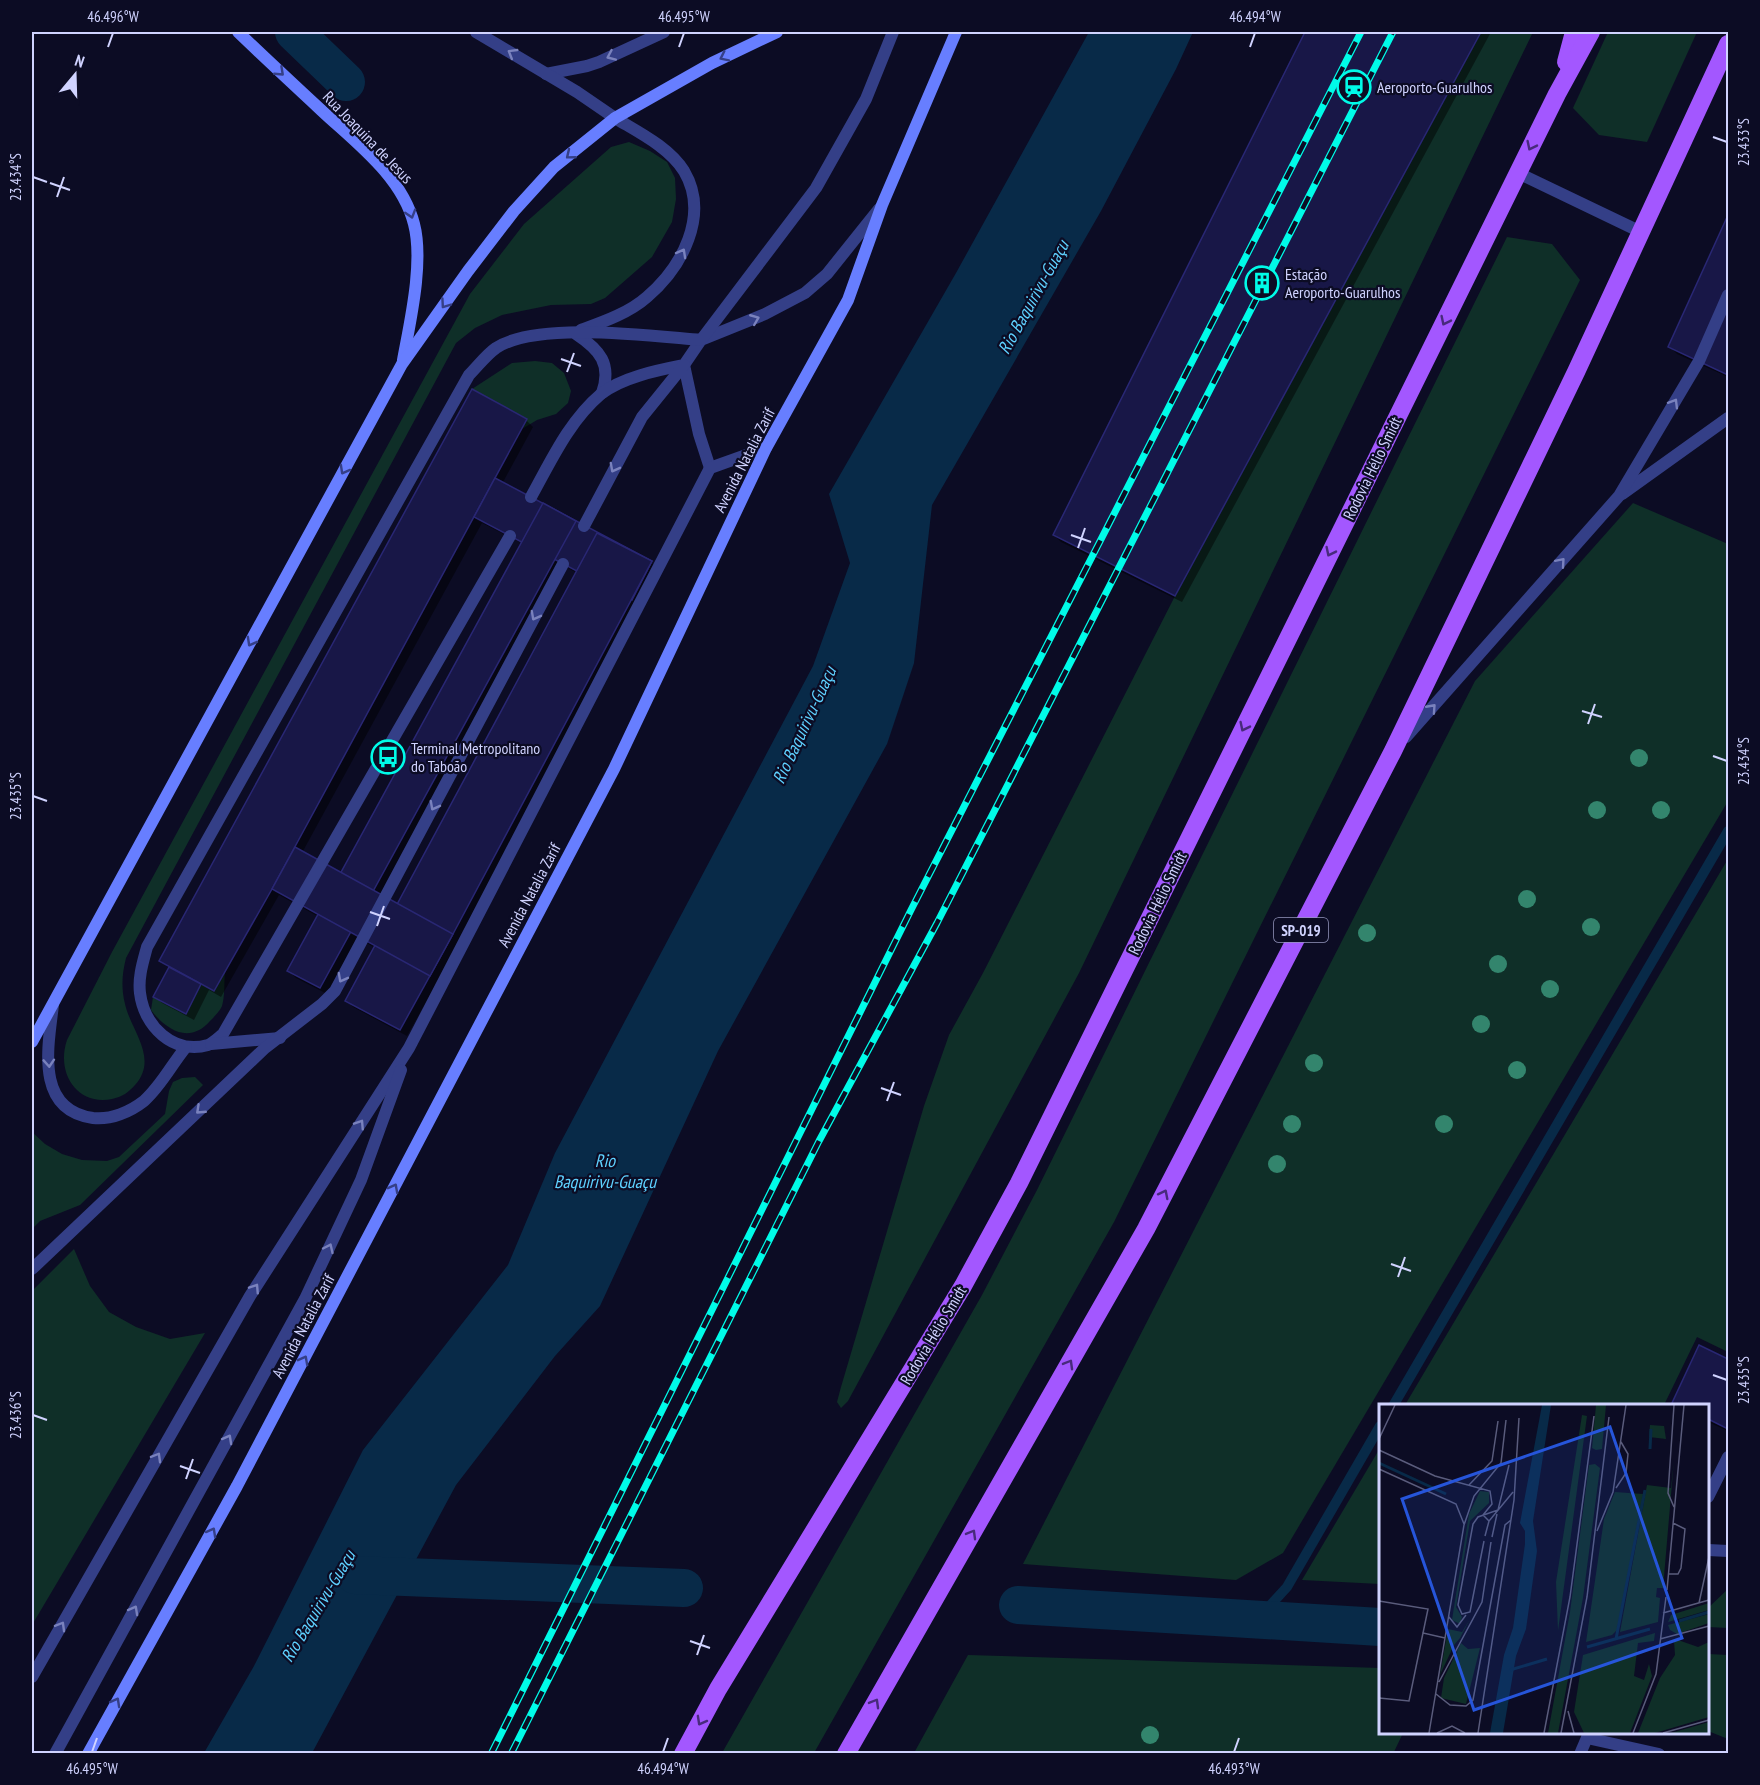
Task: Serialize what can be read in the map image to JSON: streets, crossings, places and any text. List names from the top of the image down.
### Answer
{
  "streets": {
    "main road": [
      "Rua Joaquina de Jesus",
      "Avenida Natalia Zarif",
      "Rodovia Hélio Smidt",
      "SP-019"
    ]
  },
  "one_way": ["Rua Joaquina de Jesus", "Avenida Natalia Zarif"],
  "water": ["Rio Baquirivu-Guaçu"],
  "places": {
    "station": ["Aeroporto-Guarulhos"],
    "building": ["Estação Aeroporto-Guarulhos"],
    "bus stop": ["Terminal Metropolitano do Taboão"]
  },
  "north": "top",
  "coordinates": [
    "46.496°W",
    "46.495°W",
    "46.494°W",
    "23.433°S",
    "23.434°S",
    "23.435°S",
    "23.436°S",
    "46.493°W"
  ]
}
